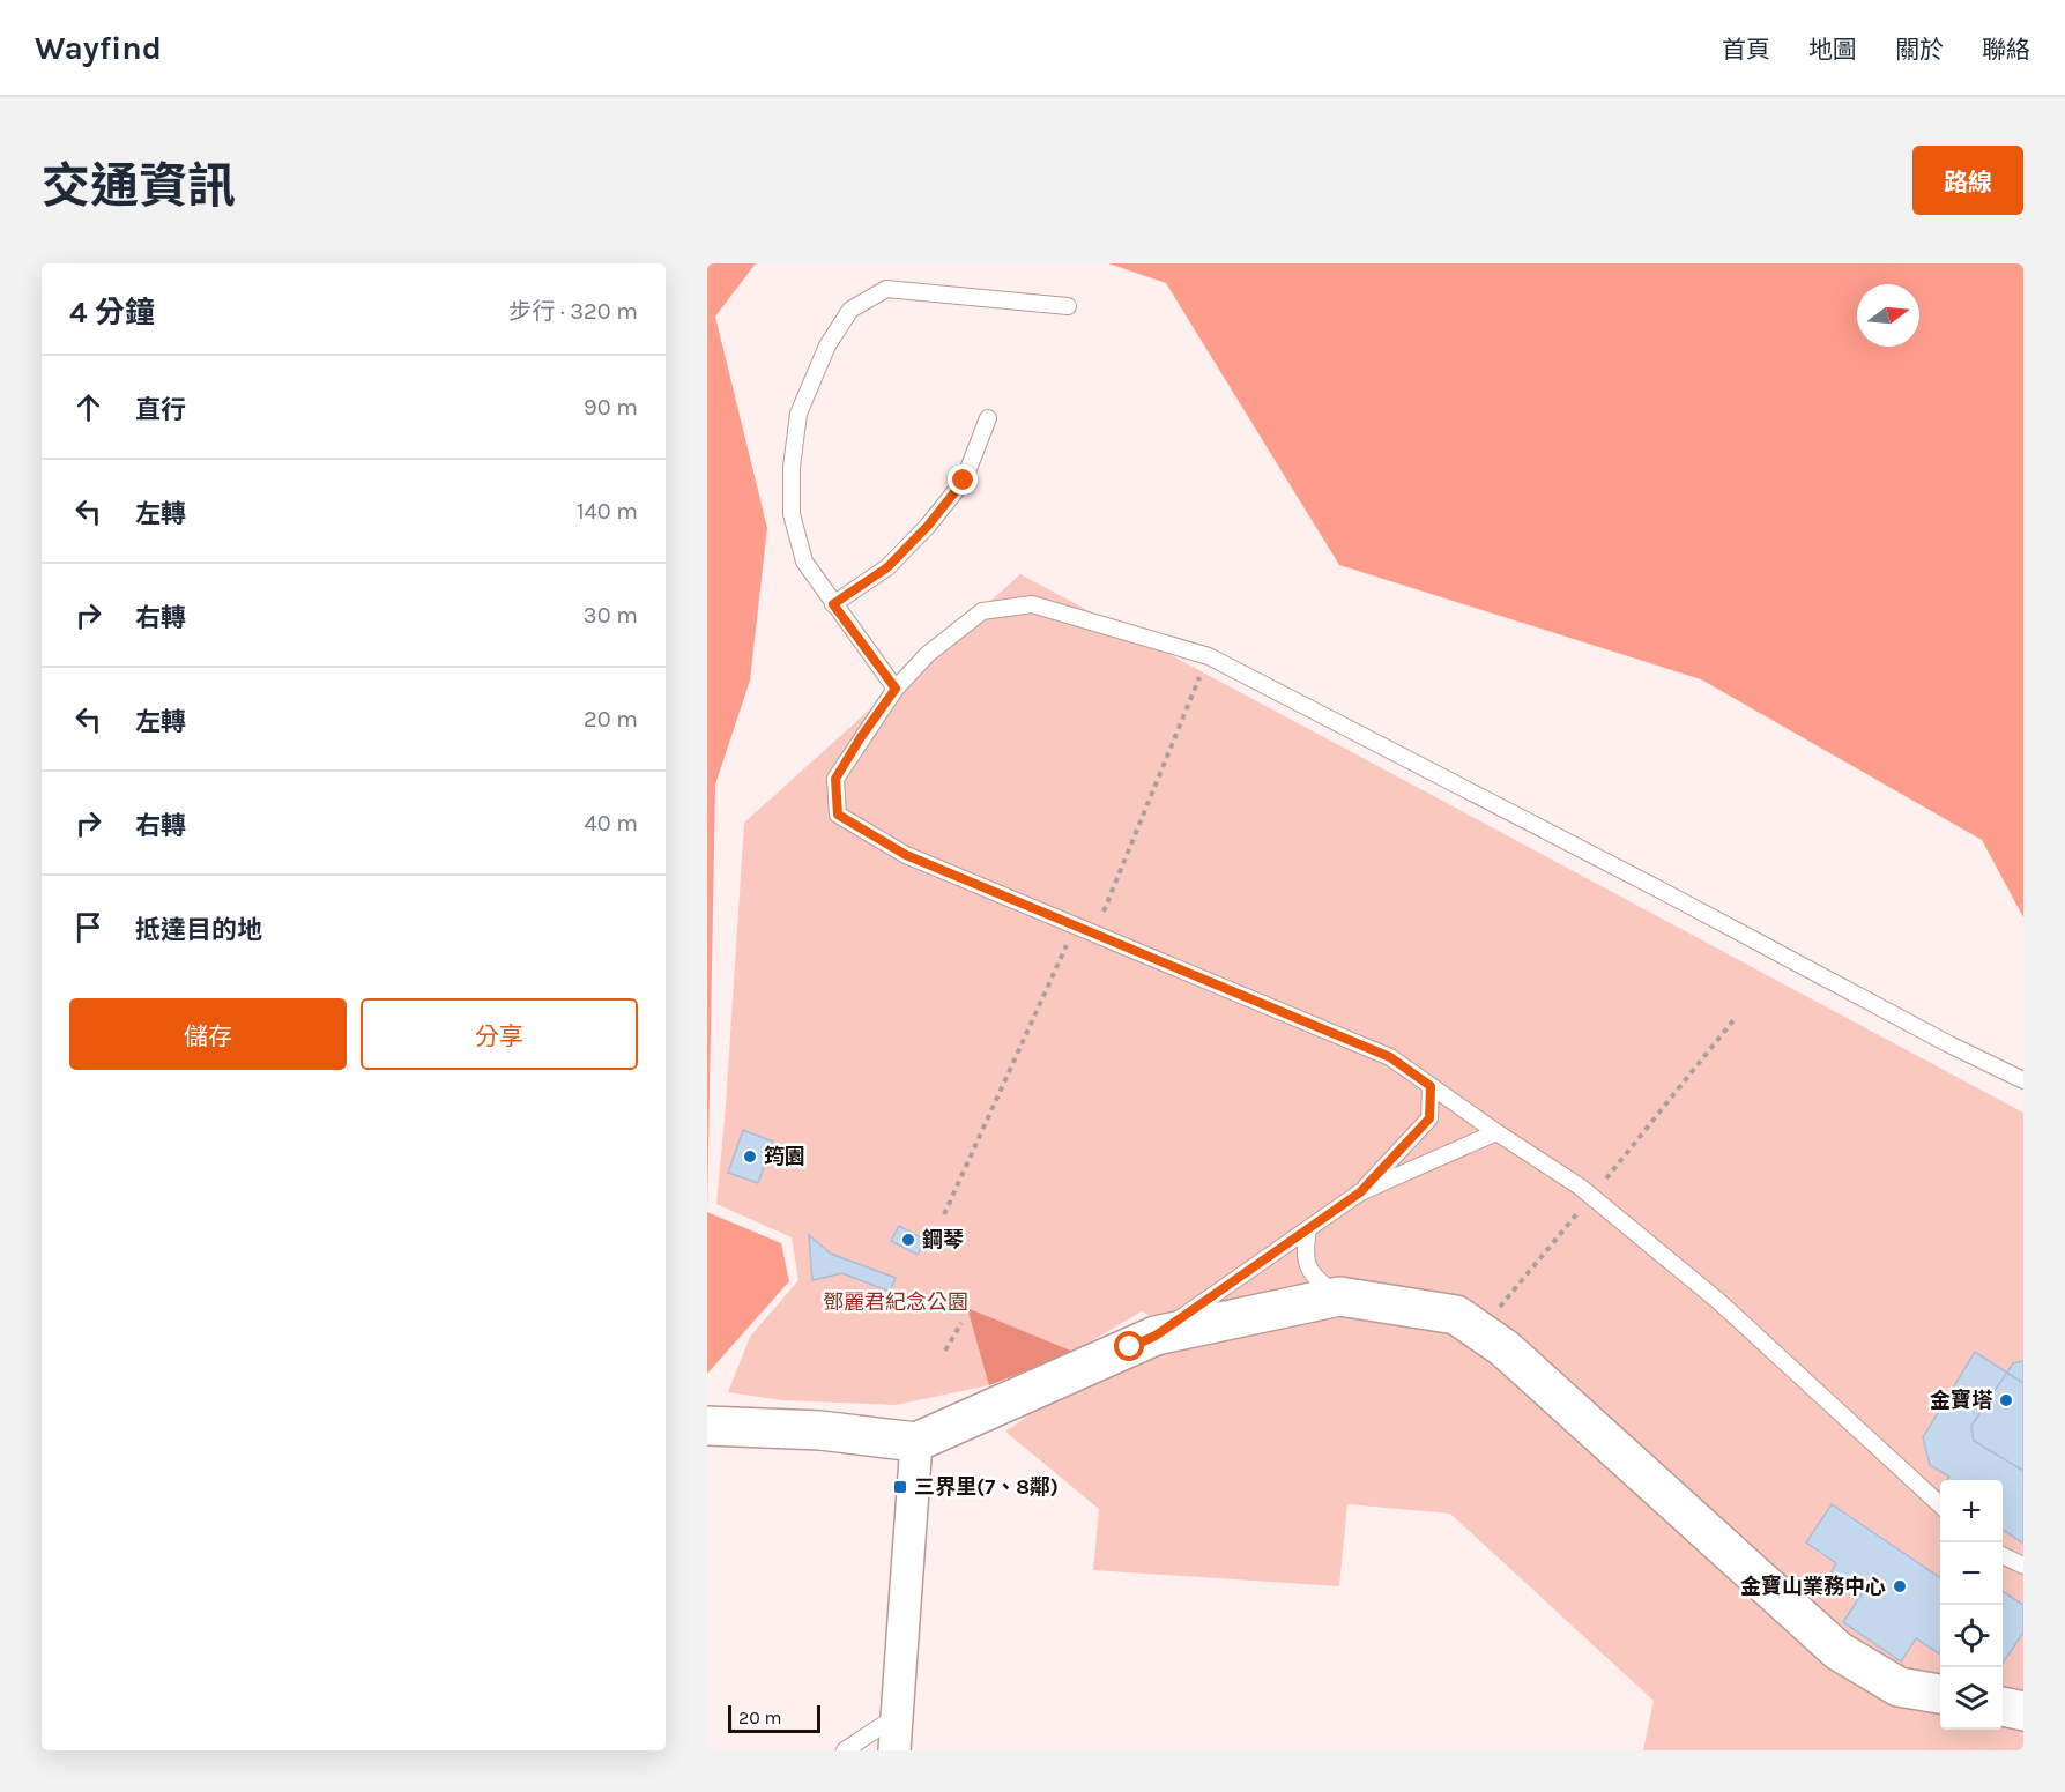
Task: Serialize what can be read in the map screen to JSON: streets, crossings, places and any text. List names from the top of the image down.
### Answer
{
  "parks": ["鄧麗君紀念公園"],
  "places": {
    "other": [
      "筠園",
      "鋼琴",
      "金寶塔",
      "金寶山業務中心"
    ],
    "transit": ["三界里(7、8鄰)"]
  },
  "scale_bar": "20 m",
  "north": "right",
  "page": {
    "header": "Wayfind",
    "nav": [
      "首頁",
      "地圖",
      "關於",
      "聯絡"
    ],
    "title": "交通資訊",
    "buttons": [
      "路線",
      ["儲存", "分享"]
    ],
    "heading": ["4 分鐘", "步行 · 320 m"],
    "list": [
      ["直行", "90 m"],
      ["左轉", "140 m"],
      ["右轉", "30 m"],
      ["左轉", "20 m"],
      ["右轉", "40 m"],
      "抵達目的地"
    ],
    "map_buttons": ["+", "−"],
    "scale": "20 m"
  }
}
